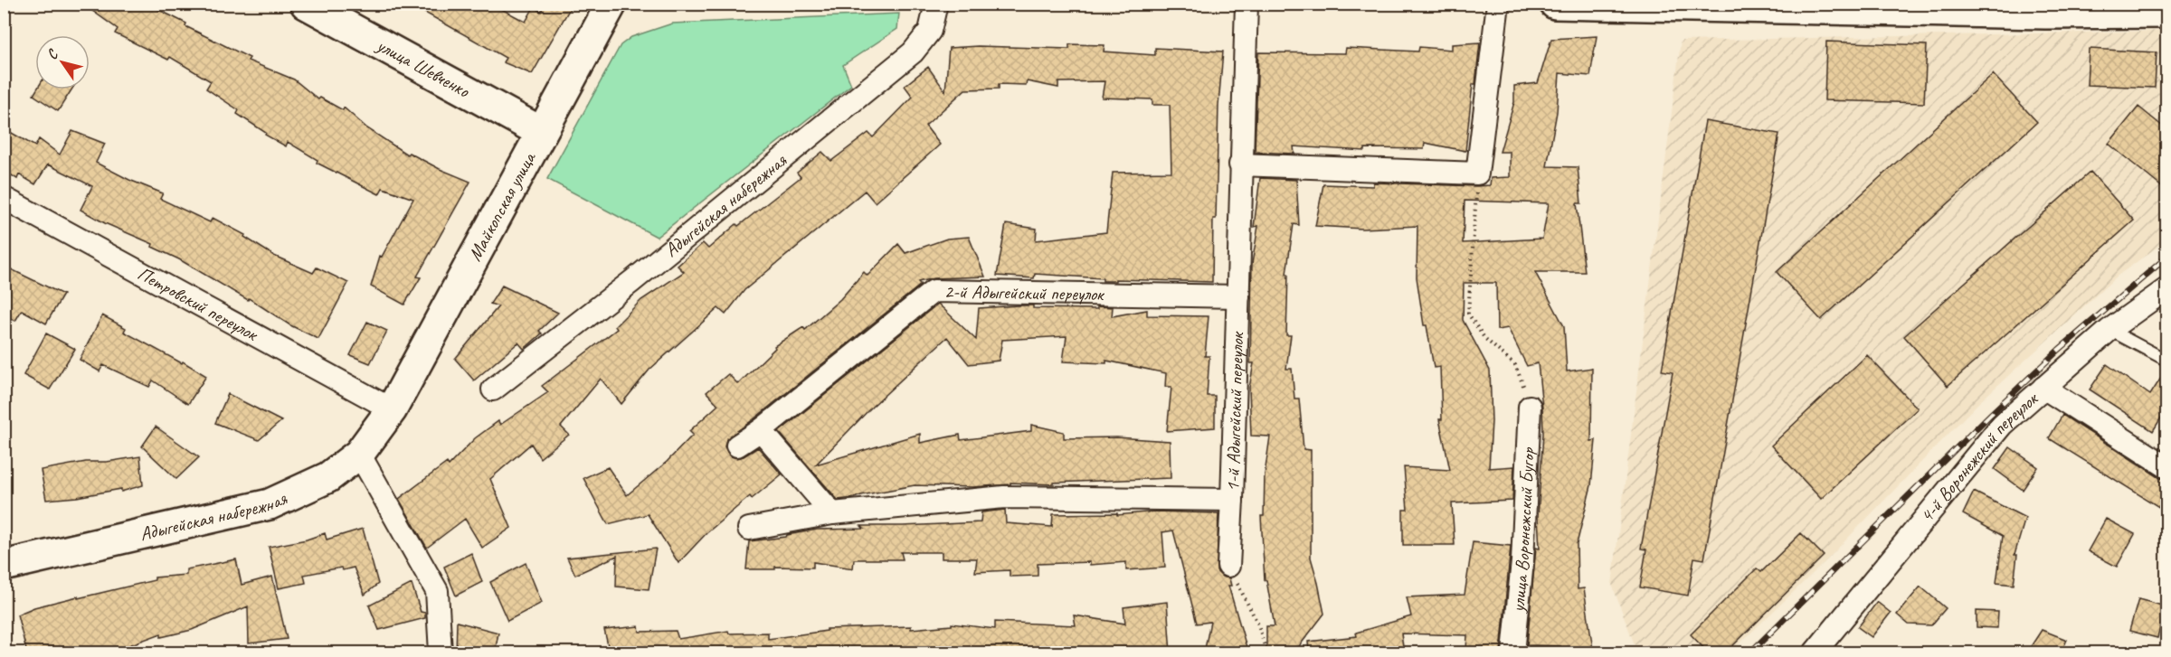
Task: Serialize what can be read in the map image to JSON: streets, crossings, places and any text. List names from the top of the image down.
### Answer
{
  "streets": {
    "street": [
      "улица Шевченко",
      "Адыгейская набережная",
      "Майкопская улица",
      "2-й Адыгейский переулок",
      "Петровский переулок",
      "1-й Адыгейский переулок",
      "4-й Воронежский переулок",
      "улица Воронежский Бугор"
    ]
  },
  "crossings": [
    ["улица Шевченко", "Майкопская улица"],
    ["Адыгейская набережная", "Майкопская улица"],
    ["Адыгейская набережная", "Петровский переулок"],
    ["Майкопская улица", "Петровский переулок"],
    ["2-й Адыгейский переулок", "1-й Адыгейский переулок"]
  ],
  "north": "top left"
}
